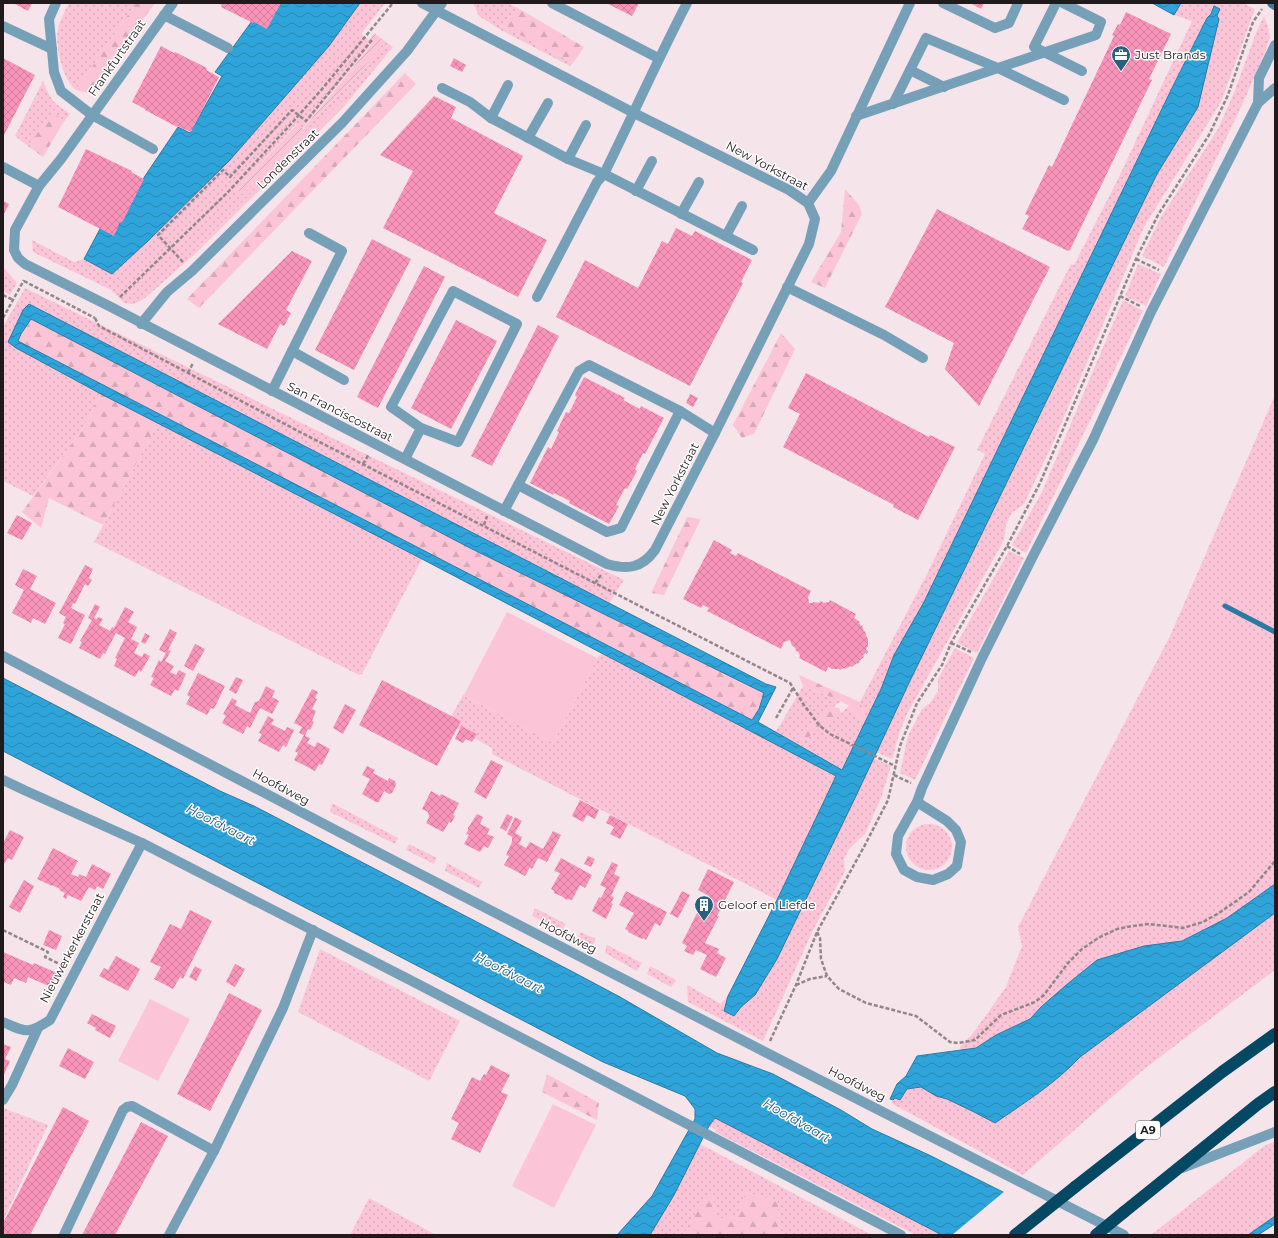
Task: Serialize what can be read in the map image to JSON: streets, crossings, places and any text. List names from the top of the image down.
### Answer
{
  "streets": {
    "highway": ["A9"],
    "street": [
      "Frankfurtstraat",
      "Londenstraat",
      "New Yorkstraat",
      "San Franciscostraat",
      "Hoofdweg",
      "Nieuwerkerkerstraat"
    ]
  },
  "crossings": [
    ["Frankfurtstraat", "San Franciscostraat"],
    ["Londenstraat", "New Yorkstraat"],
    ["Londenstraat", "San Franciscostraat"],
    ["New Yorkstraat", "San Franciscostraat"]
  ],
  "water": ["Hoofdvaart"],
  "places": {
    "office": ["Just Brands"],
    "building": ["Geloof en Liefde"]
  }
}
